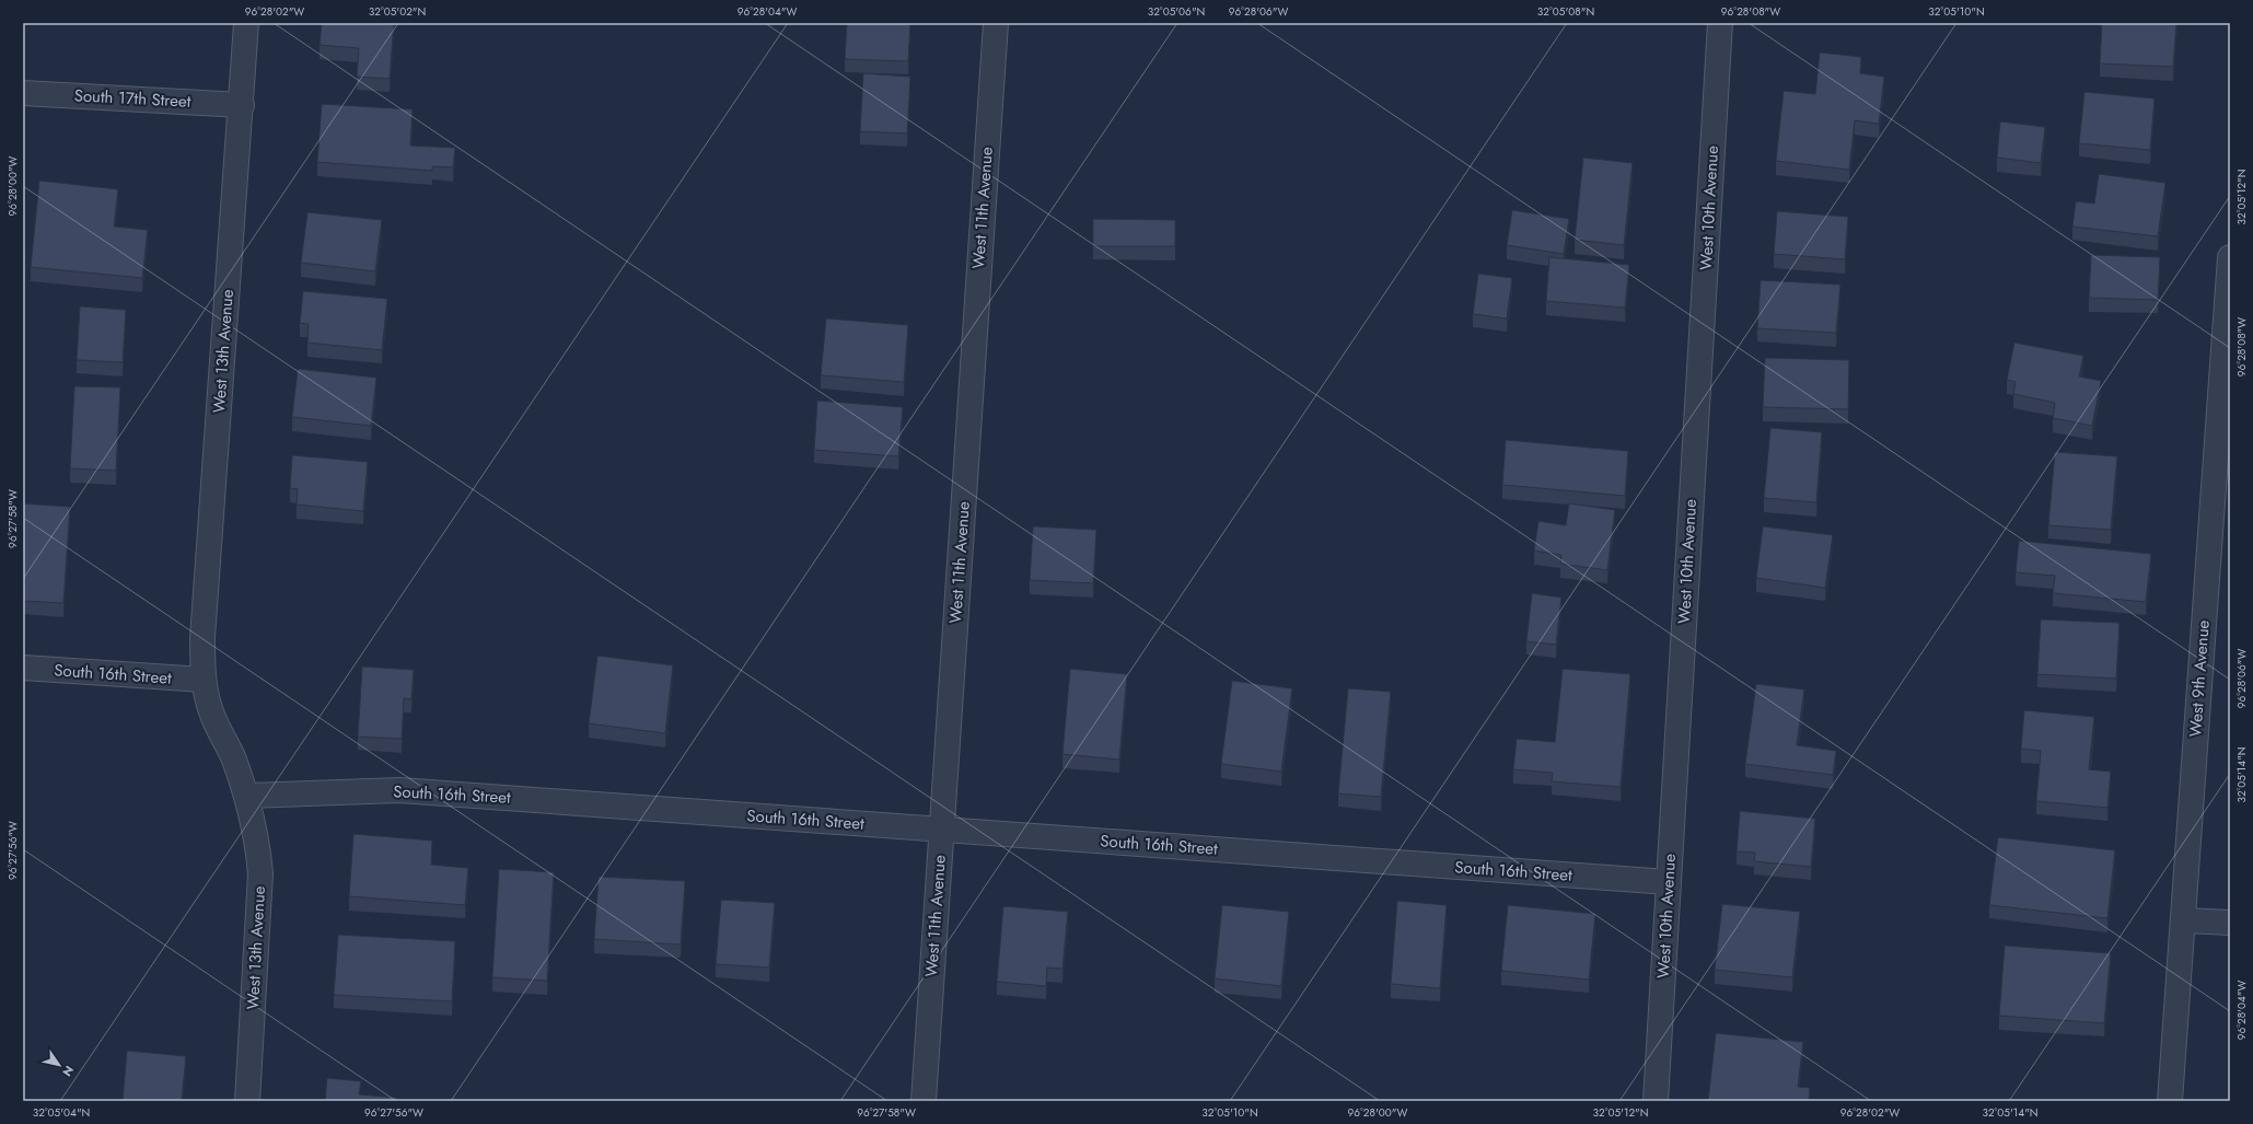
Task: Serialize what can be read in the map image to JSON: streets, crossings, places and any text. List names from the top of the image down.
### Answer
{
  "streets": {
    "street": [
      "South 17th Street",
      "West 11th Avenue",
      "West 10th Avenue",
      "West 13th Avenue",
      "South 16th Street",
      "West 9th Avenue"
    ]
  },
  "crossings": [
    ["South 17th Street", "West 13th Avenue"],
    ["West 11th Avenue", "South 16th Street"],
    ["West 10th Avenue", "South 16th Street"],
    ["West 13th Avenue", "South 16th Street"]
  ],
  "north": "bottom right",
  "coordinates": [
    "96°28'02\"W",
    "32°05'02\"N",
    "96°28'04\"W",
    "32°05'06\"N",
    "96°28'06\"W",
    "32°05'08\"N",
    "96°28'08\"W",
    "32°05'10\"N",
    "96°28'00\"W",
    "32°05'12\"N",
    "96°27'58\"W",
    "32°05'14\"N",
    "96°27'56\"W",
    "32°05'04\"N"
  ]
}
